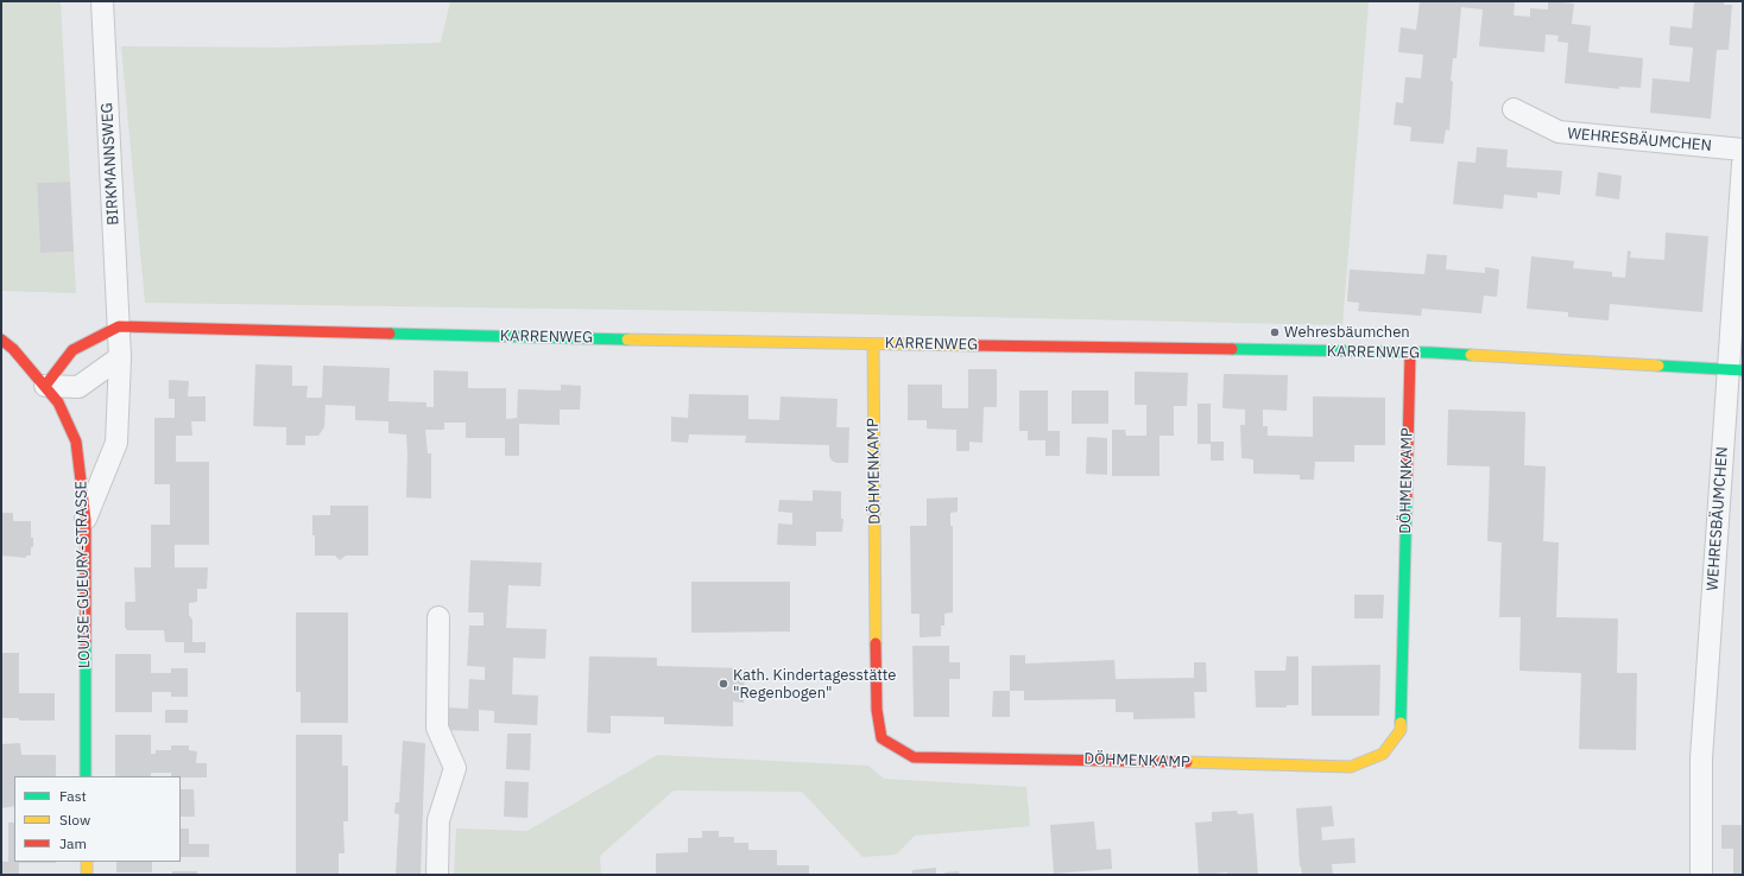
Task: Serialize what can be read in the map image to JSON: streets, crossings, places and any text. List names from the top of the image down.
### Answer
{
  "streets": {
    "street": [
      "WEHRESBÄUMCHEN",
      "BIRKMANNSWEG",
      "KARRENWEG",
      "DÖHMENKAMP",
      "LOUISE-GUEURY-STRASSE"
    ]
  },
  "crossings": [
    ["WEHRESBÄUMCHEN", "KARRENWEG"],
    ["BIRKMANNSWEG", "KARRENWEG"],
    ["KARRENWEG", "DÖHMENKAMP"],
    ["KARRENWEG", "LOUISE-GUEURY-STRASSE"]
  ],
  "places": ["Wehresbäumchen", "Kath. Kindertagesstätte \"Regenbogen\""],
  "legend": ["Fast", "Slow", "Jam"]
}
